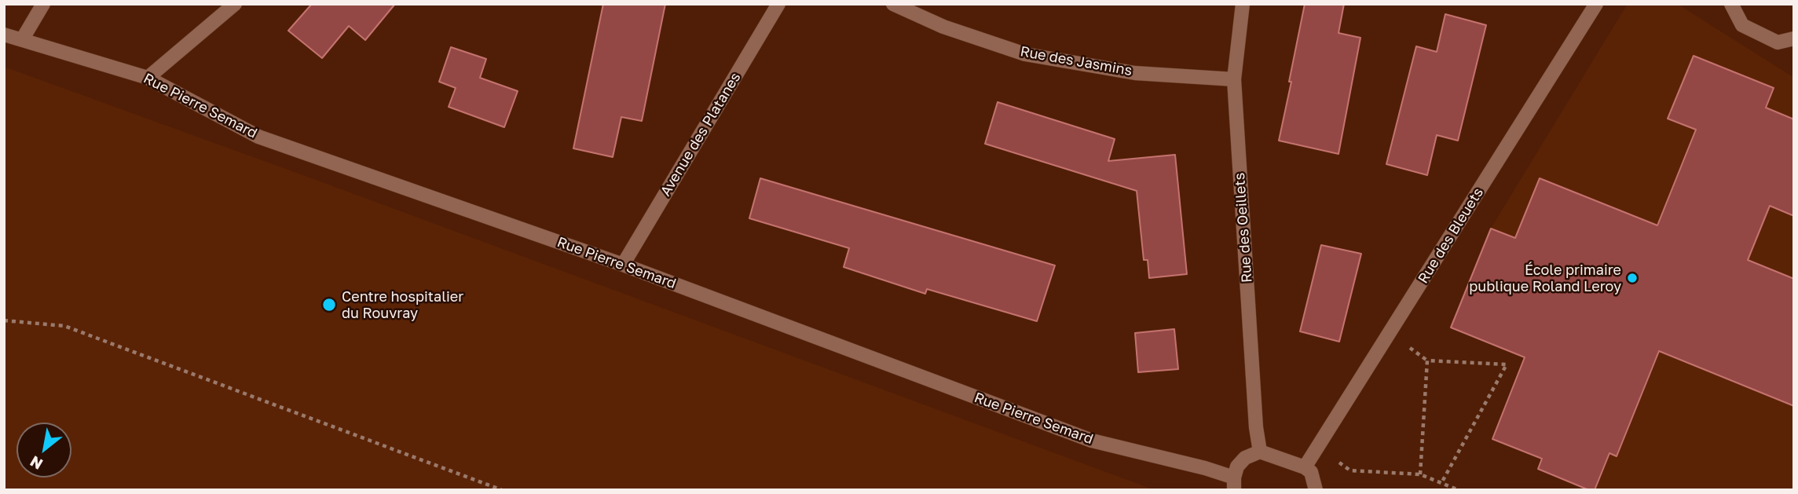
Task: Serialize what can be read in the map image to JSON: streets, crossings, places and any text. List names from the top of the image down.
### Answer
{
  "streets": {
    "street": [
      "Rue des Jasmins",
      "Rue Pierre Semard",
      "Avenue des Platanes",
      "Rue des Oeillets",
      "Rue des Bleuets"
    ]
  },
  "crossings": [
    ["Rue des Jasmins", "Rue des Oeillets"],
    ["Rue Pierre Semard", "Avenue des Platanes"]
  ],
  "places": ["École primaire publique Roland Leroy", "Centre hospitalier du Rouvray"],
  "north": "bottom left"
}
